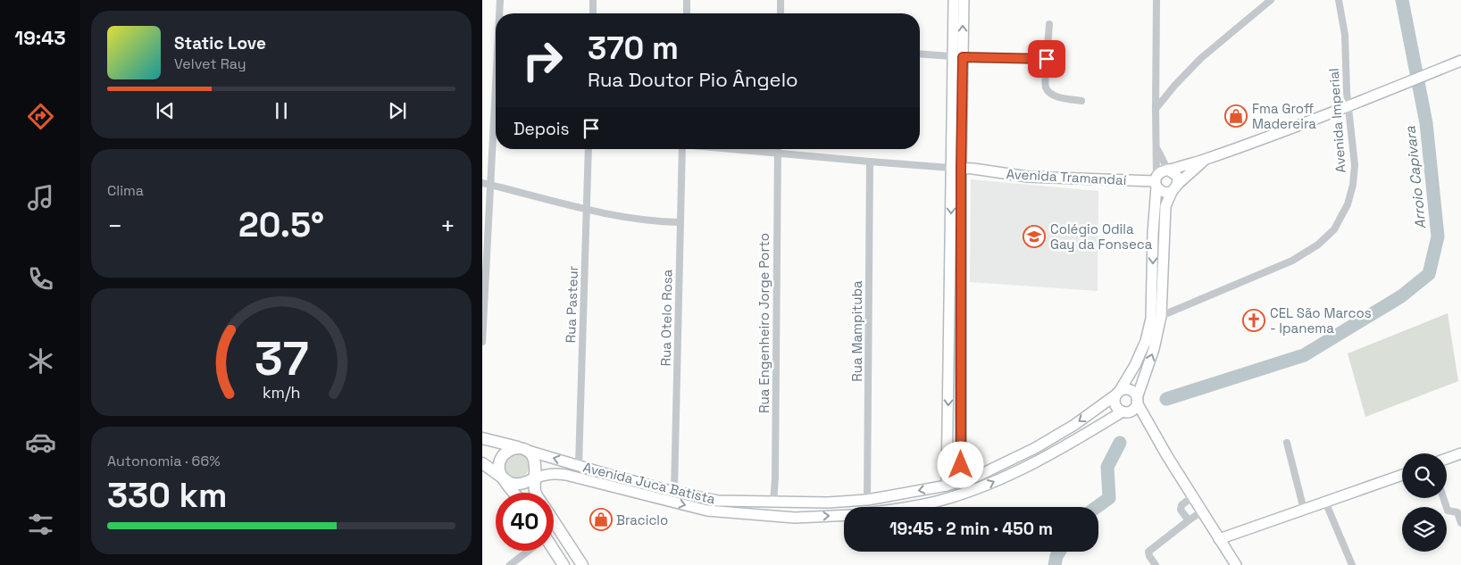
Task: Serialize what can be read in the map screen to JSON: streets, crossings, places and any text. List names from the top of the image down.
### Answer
{
  "streets": {
    "main road": ["Avenida Tramandaí", "Avenida Juca Batista"],
    "street": [
      "Avenida Imperial",
      "Rua Pasteur",
      "Rua Otelo Rosa",
      "Rua Engenheiro Jorge Porto",
      "Rua Mampituba"
    ]
  },
  "crossings": [
    ["Avenida Tramandaí", "Rua Engenheiro Jorge Porto"],
    ["Avenida Tramandaí", "Rua Mampituba"],
    ["Rua Pasteur", "Avenida Juca Batista"],
    ["Rua Otelo Rosa", "Avenida Juca Batista"],
    ["Rua Engenheiro Jorge Porto", "Avenida Juca Batista"],
    ["Rua Mampituba", "Avenida Juca Batista"]
  ],
  "water": ["Arroio Capivara"],
  "places": {
    "shop": ["Fma Groff Madereira", "Braciclo"],
    "school or university": ["Colégio Odila Gay da Fonseca"],
    "church": ["CEL São Marcos - Ipanema"]
  },
  "page": {
    "tabs": "19:43",
    "turn": ["370 m", "Rua Doutor Pio Ângelo"],
    "song": ["Static Love", "Velvet Ray"],
    "then": "Depois",
    "tile": [
      "Clima",
      ["Autonomia · 66%", "330 km"]
    ],
    "heat": ["−", "20.5°", "+"],
    "limit": "40",
    "trip": "19:45 · 2 min · 450 m",
    "gauge": ["37", "km/h"]
  }
}
